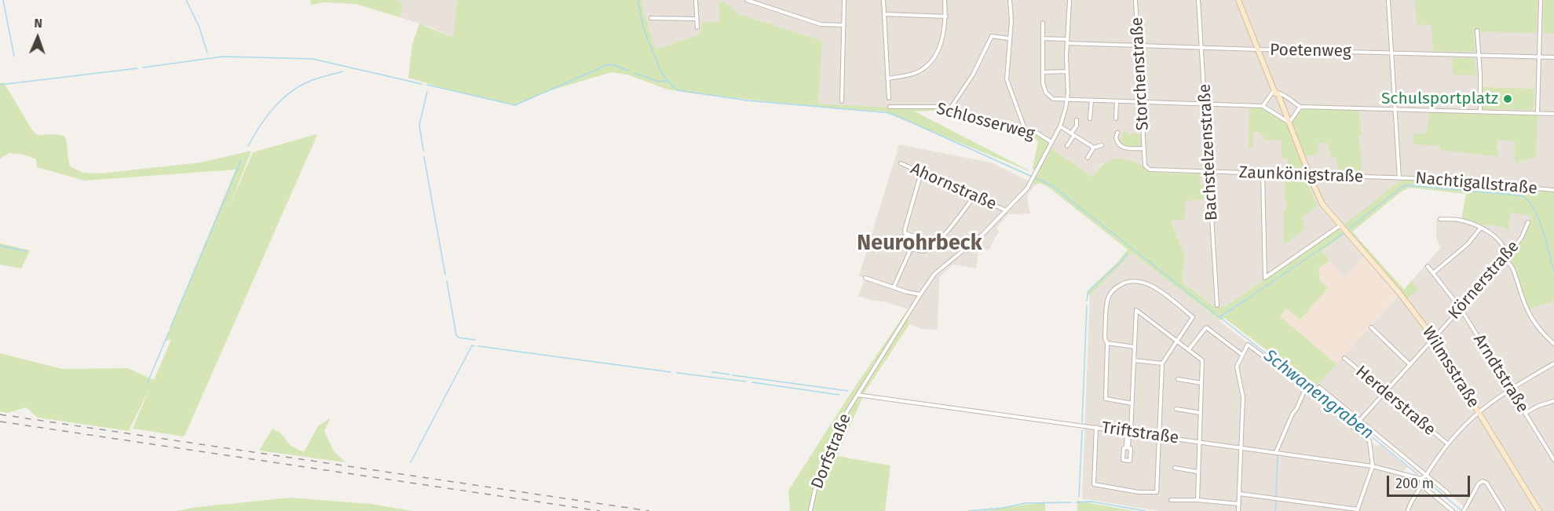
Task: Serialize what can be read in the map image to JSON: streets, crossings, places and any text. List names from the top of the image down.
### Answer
{
  "streets": {
    "street": [
      "Poetenweg",
      "Storchenstraße",
      "Schlosserweg",
      "Bachstelzenstraße",
      "Zaunkönigstraße",
      "Nachtigallstraße",
      "Ahornstraße",
      "Körnerstraße",
      "Wilmsstraße",
      "Arndtstraße",
      "Herderstraße",
      "Triftstraße",
      "Dorfstraße"
    ]
  },
  "crossings": [
    ["Poetenweg", "Storchenstraße"],
    ["Poetenweg", "Bachstelzenstraße"],
    ["Poetenweg", "Wilmsstraße"],
    ["Poetenweg", "Dorfstraße"],
    ["Storchenstraße", "Zaunkönigstraße"],
    ["Schlosserweg", "Dorfstraße"],
    ["Bachstelzenstraße", "Zaunkönigstraße"],
    ["Zaunkönigstraße", "Nachtigallstraße"],
    ["Zaunkönigstraße", "Wilmsstraße"],
    ["Ahornstraße", "Dorfstraße"],
    ["Körnerstraße", "Wilmsstraße"],
    ["Körnerstraße", "Arndtstraße"],
    ["Körnerstraße", "Herderstraße"],
    ["Triftstraße", "Dorfstraße"]
  ],
  "districts": ["Neurohrbeck"],
  "water": ["Schwanengraben"],
  "places": ["Schulsportplatz"],
  "scale_bar": "200 m",
  "north": "top"
}
